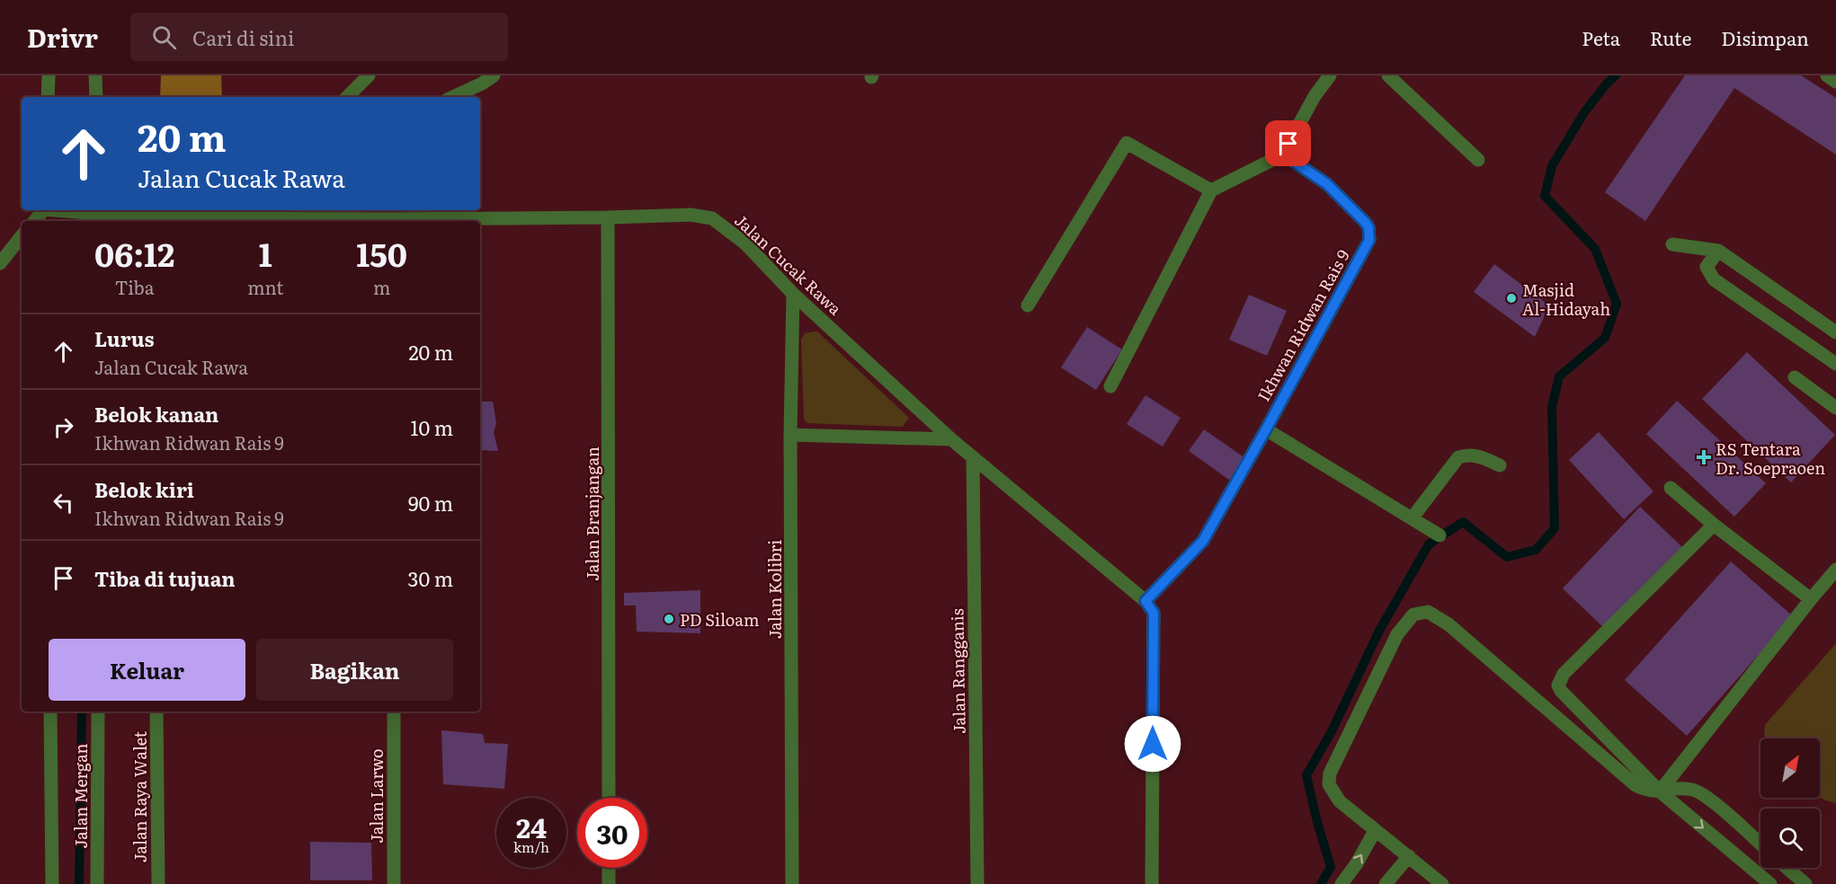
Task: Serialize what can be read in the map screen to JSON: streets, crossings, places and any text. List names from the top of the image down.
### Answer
{
  "streets": {
    "street": [
      "Jalan Cucak Rawa",
      "Ikhwan Ridwan Rais 9",
      "Jalan Branjangan",
      "Jalan Kolibri",
      "Jalan Rangganis",
      "Jalan Mergan",
      "Jalan Larwo",
      "Jalan Raya Walet"
    ]
  },
  "crossings": [
    ["Jalan Cucak Rawa", "Ikhwan Ridwan Rais 9"],
    ["Jalan Cucak Rawa", "Jalan Branjangan"],
    ["Jalan Cucak Rawa", "Jalan Kolibri"],
    ["Jalan Cucak Rawa", "Jalan Rangganis"]
  ],
  "places": {
    "other": ["Masjid Al-Hidayah", "PD Siloam"],
    "health": ["RS Tentara Dr. Soepraoen"]
  },
  "north": "top right",
  "page": {
    "header": "Drivr",
    "search": "Cari di sini",
    "nav": ["Peta", "Rute", "Disimpan"],
    "turn": ["20 m", "Jalan Cucak Rawa"],
    "eta": [
      "06:12",
      "Tiba",
      "1",
      "mnt",
      "150",
      "m"
    ],
    "list": [
      {
        "name": "Lurus",
        "note": "Jalan Cucak Rawa",
        "value": "20 m"
      },
      {
        "name": "Belok kanan",
        "note": "Ikhwan Ridwan Rais 9",
        "value": "10 m"
      },
      {
        "name": "Belok kiri",
        "note": "Ikhwan Ridwan Rais 9",
        "value": "90 m"
      },
      {
        "name": "Tiba di tujuan",
        "value": "30 m"
      }
    ],
    "buttons": ["Keluar", "Bagikan"],
    "speed": "24 km/h",
    "limit": "30"
  }
}
